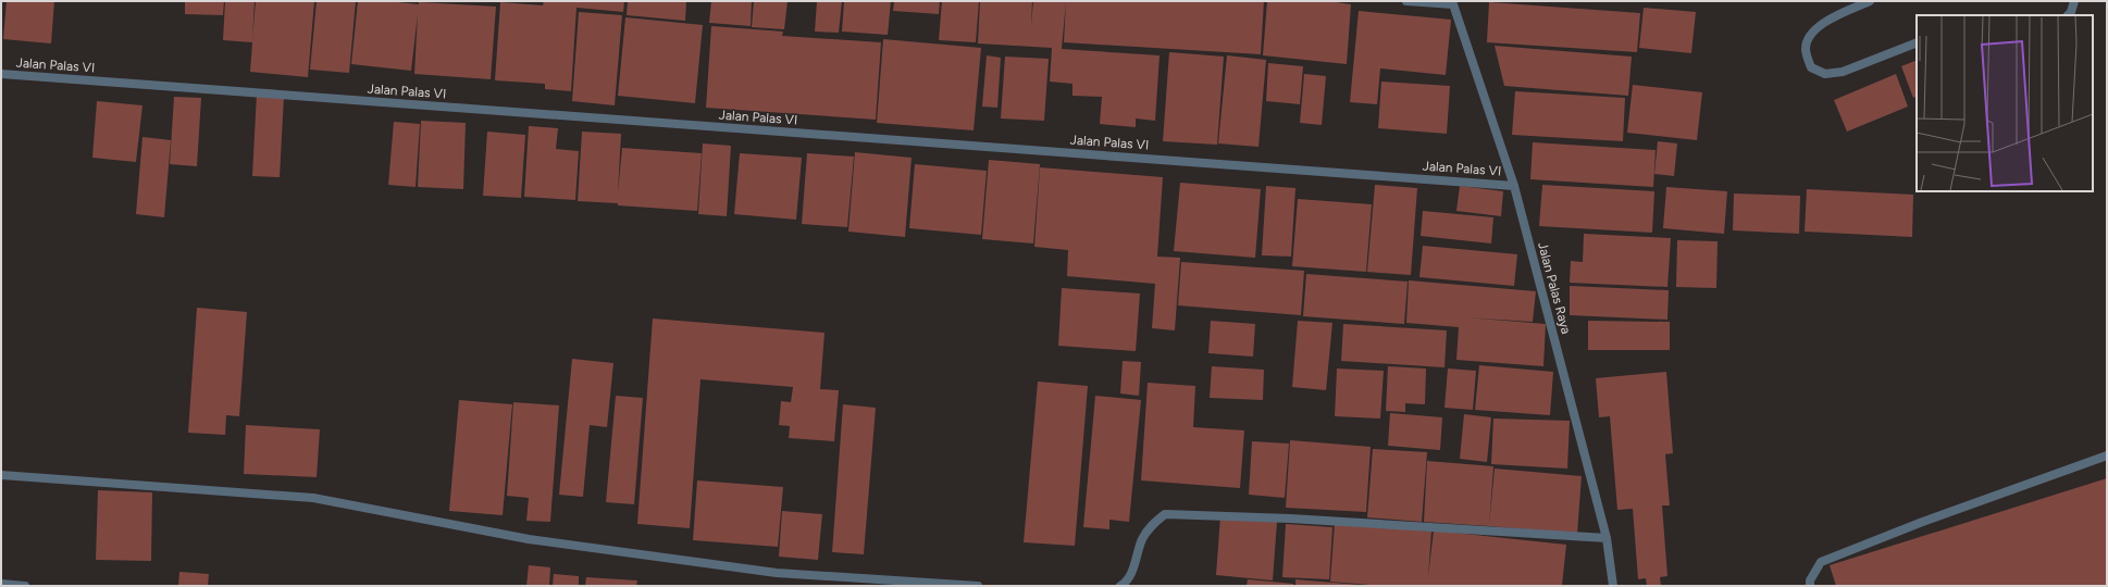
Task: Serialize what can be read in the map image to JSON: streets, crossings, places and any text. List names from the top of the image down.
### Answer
{
  "streets": {
    "street": ["Jalan Palas VI", "Jalan Palas Raya"]
  },
  "crossings": [
    ["Jalan Palas VI", "Jalan Palas Raya"]
  ]
}
